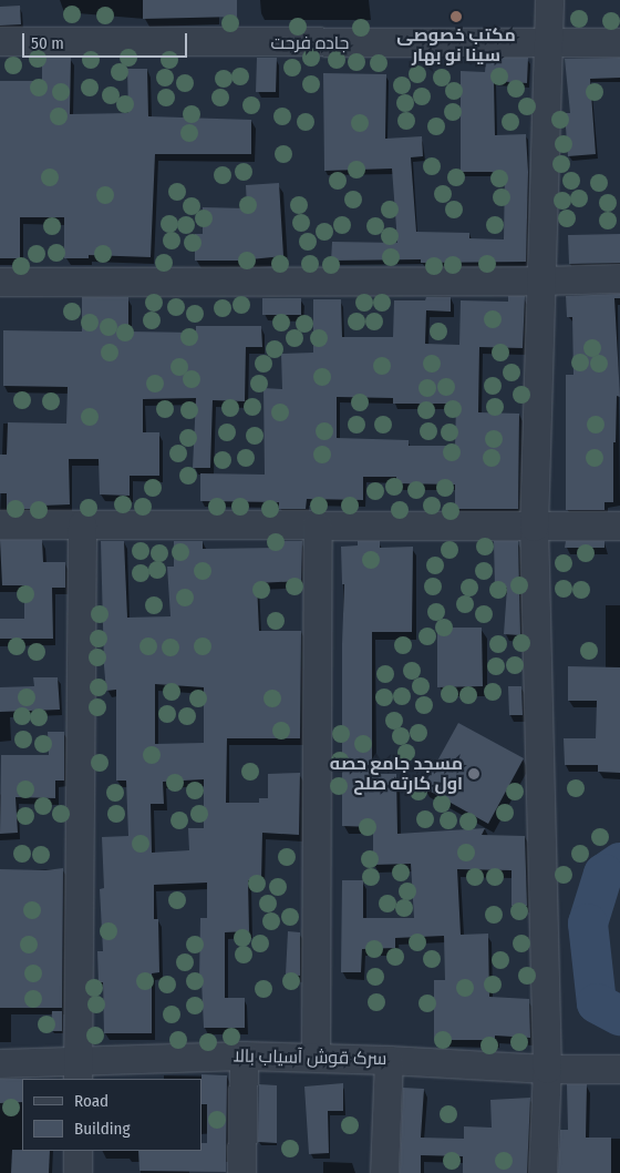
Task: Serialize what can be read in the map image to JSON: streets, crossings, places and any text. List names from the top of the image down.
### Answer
{
  "streets": {
    "street": ["جاده فرحت", "سرک قوش آسیاب بالا"]
  },
  "places": ["مکتب خصوصی سینا نو بهار", "مسجد جامع حصه اول کارته صلح"],
  "legend": ["Road", "Building"],
  "scale_bar": "50 m"
}
